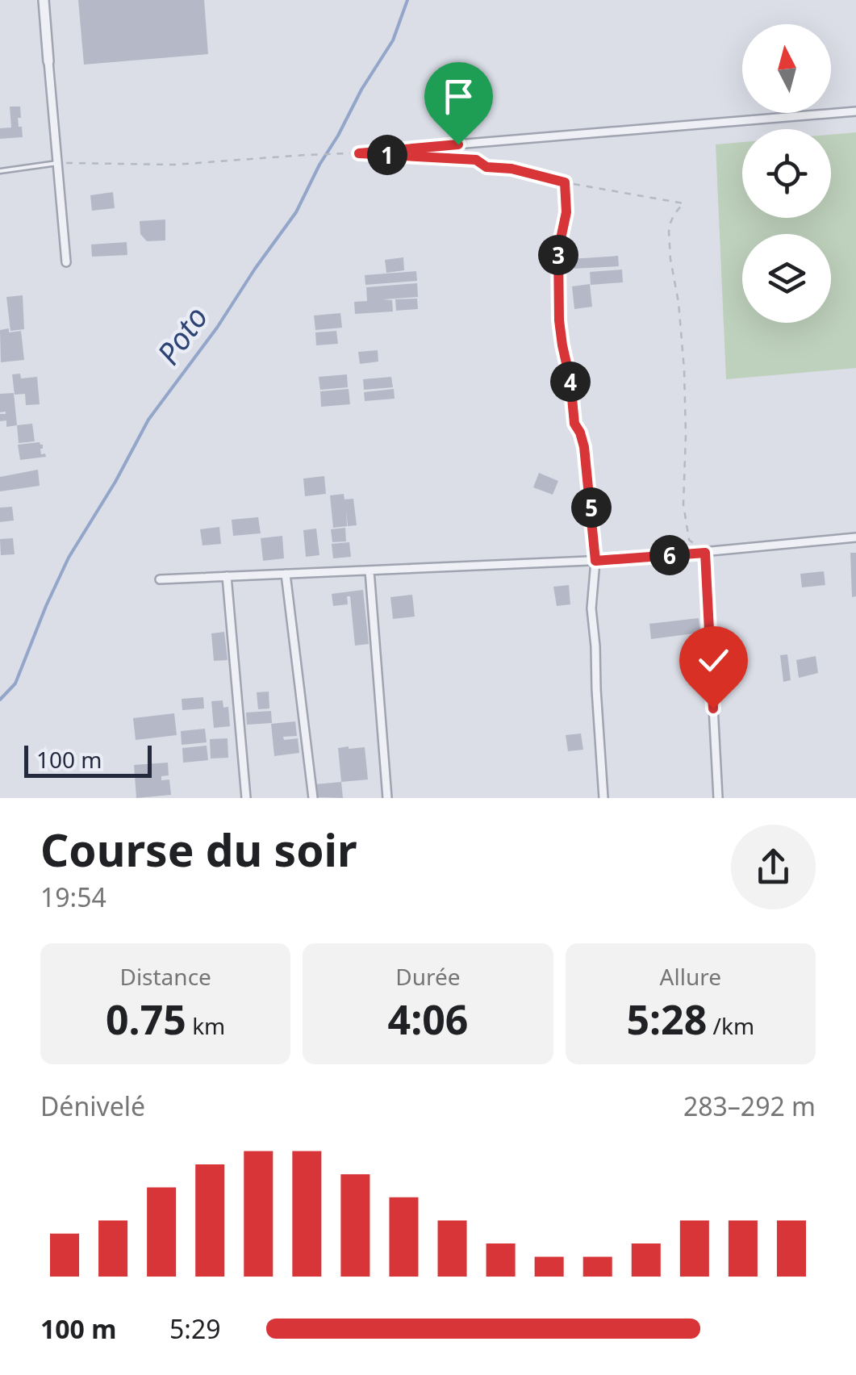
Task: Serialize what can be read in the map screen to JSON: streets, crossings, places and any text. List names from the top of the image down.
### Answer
{
  "water": ["Poto"],
  "scale_bar": "100 m",
  "north": "top",
  "page": {
    "pins": [
      "1",
      "3",
      "4",
      "5",
      "6"
    ],
    "scale": "100 m",
    "heading": ["Course du soir", "19:54"],
    "stats": [
      ["Distance", "0.75 km"],
      ["Durée", "4:06"],
      ["Allure", "5:28 /km"]
    ],
    "chart": ["Dénivelé", "283–292 m"],
    "list": [
      {
        "name": "100 m",
        "note": "5:29"
      }
    ]
  }
}
